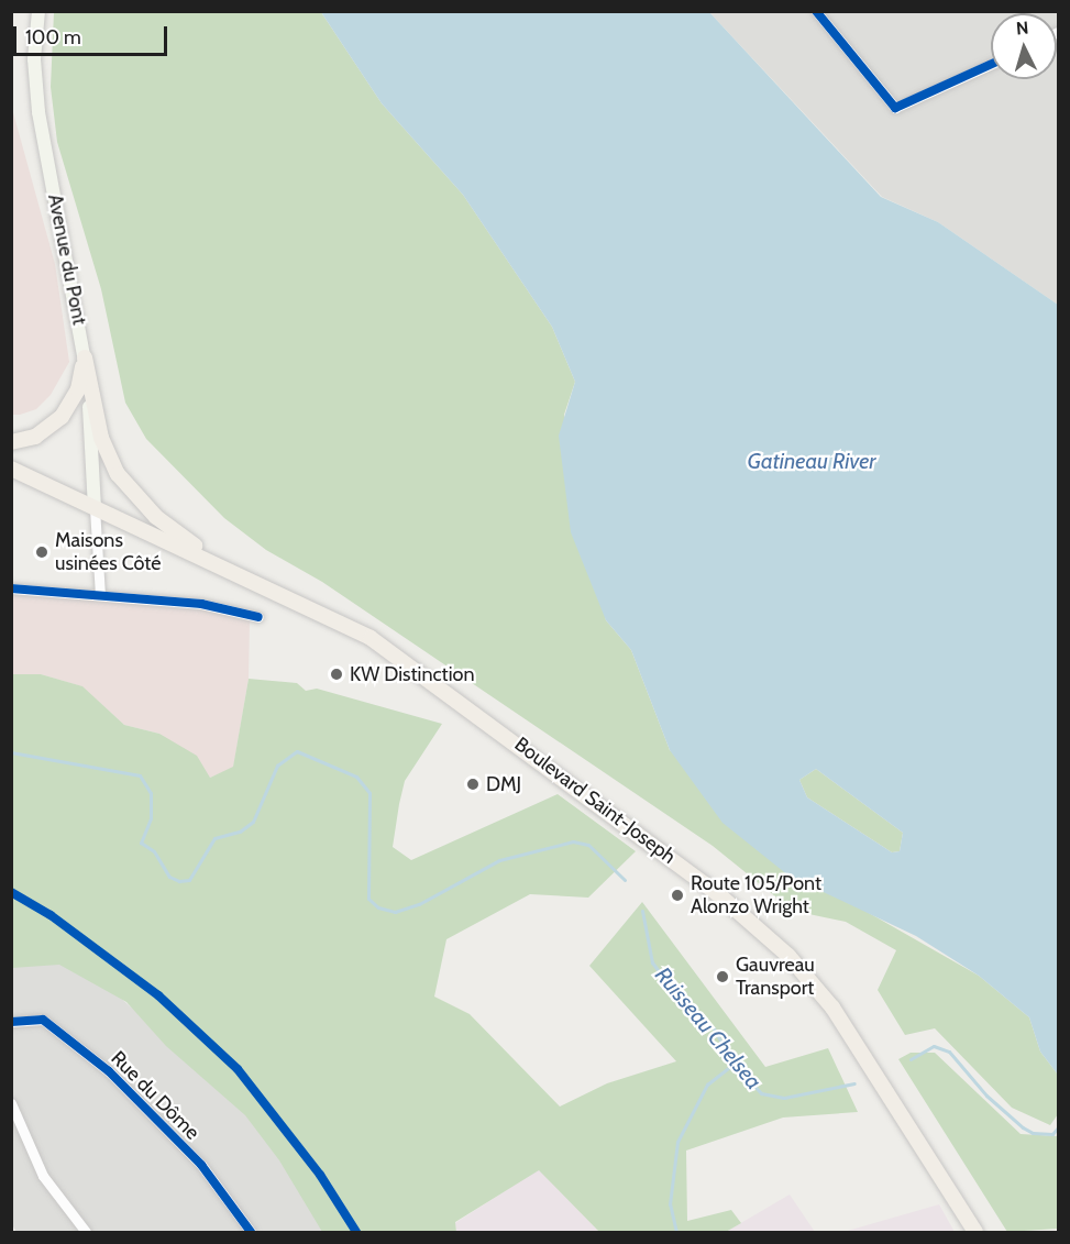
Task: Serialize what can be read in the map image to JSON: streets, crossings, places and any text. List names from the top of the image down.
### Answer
{
  "streets": {
    "main road": ["Avenue du Pont", "Boulevard Saint-Joseph"],
    "street": ["Rue du Dôme"]
  },
  "crossings": [
    ["Avenue du Pont", "Boulevard Saint-Joseph"]
  ],
  "water": ["Gatineau River", "Ruisseau Chelsea"],
  "places": [
    "Maisons usinées Côté",
    "KW Distinction",
    "DMJ",
    "Route 105/Pont Alonzo Wright",
    "Gauvreau Transport"
  ],
  "scale_bar": "100 m",
  "north": "top"
}
